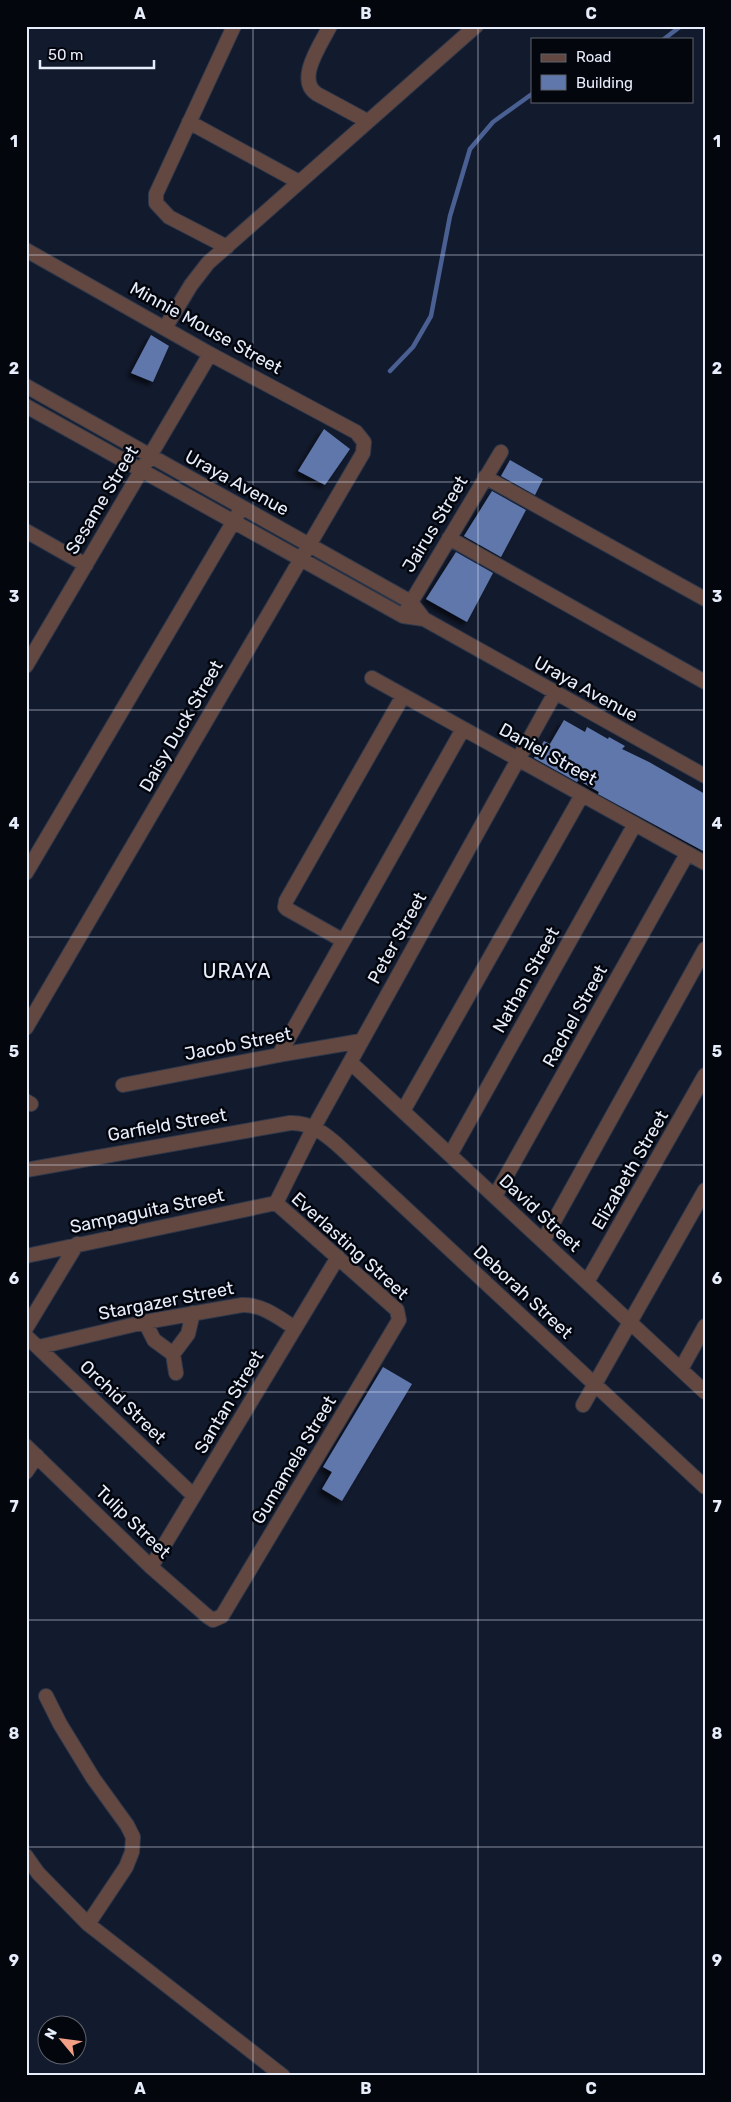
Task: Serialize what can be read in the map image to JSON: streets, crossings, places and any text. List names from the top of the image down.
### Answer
{
  "streets": {
    "street": [
      "Minnie Mouse Street",
      "Uraya Avenue",
      "Sesame Street",
      "Jairus Street",
      "Daisy Duck Street",
      "Daniel Street",
      "Peter Street",
      "Nathan Street",
      "Rachel Street",
      "Jacob Street",
      "Garfield Street",
      "Elizabeth Street",
      "Sampaguita Street",
      "David Street",
      "Everlasting Street",
      "Deborah Street",
      "Stargazer Street",
      "Orchid Street",
      "Santan Street",
      "Gumamela Street",
      "Tulip Street"
    ]
  },
  "crossings": [
    ["Minnie Mouse Street", "Sesame Street"],
    ["Minnie Mouse Street", "Daisy Duck Street"],
    ["Uraya Avenue", "Sesame Street"],
    ["Uraya Avenue", "Jairus Street"],
    ["Uraya Avenue", "Daisy Duck Street"],
    ["Uraya Avenue", "Peter Street"],
    ["Daniel Street", "Peter Street"],
    ["Daniel Street", "Nathan Street"],
    ["Daniel Street", "Rachel Street"],
    ["Peter Street", "Jacob Street"],
    ["Peter Street", "Garfield Street"],
    ["Peter Street", "Sampaguita Street"],
    ["Peter Street", "David Street"],
    ["Peter Street", "Everlasting Street"],
    ["Peter Street", "Deborah Street"],
    ["Nathan Street", "David Street"],
    ["Rachel Street", "David Street"],
    ["Garfield Street", "Deborah Street"],
    ["Elizabeth Street", "David Street"],
    ["Sampaguita Street", "Everlasting Street"],
    ["Everlasting Street", "Santan Street"],
    ["Everlasting Street", "Gumamela Street"],
    ["Stargazer Street", "Orchid Street"],
    ["Stargazer Street", "Santan Street"],
    ["Orchid Street", "Santan Street"],
    ["Santan Street", "Tulip Street"],
    ["Gumamela Street", "Tulip Street"]
  ],
  "districts": ["URAYA"],
  "legend": ["Road", "Building"],
  "scale_bar": "50 m",
  "north": "top left",
  "grid": {
    "columns": ["A", "B", "C"],
    "rows": [
      "1",
      "2",
      "3",
      "4",
      "5",
      "6",
      "7",
      "8",
      "9"
    ]
  }
}
